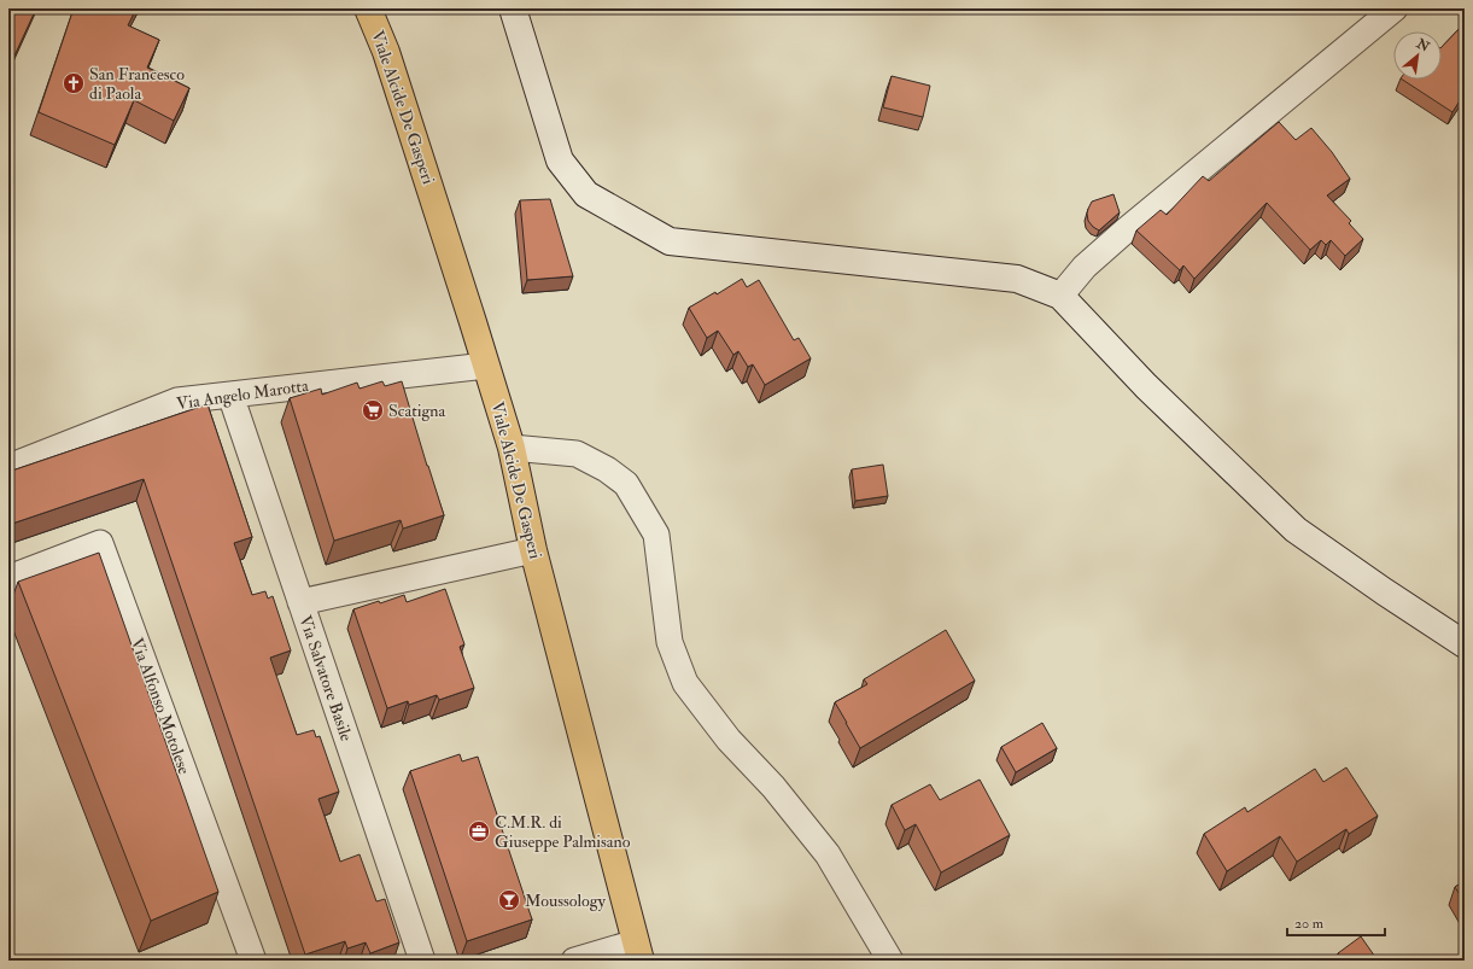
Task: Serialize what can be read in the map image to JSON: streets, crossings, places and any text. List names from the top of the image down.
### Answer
{
  "streets": {
    "main road": ["Viale Alcide De Gasperi"],
    "street": ["Via Angelo Marotta", "Via Salvatore Basile", "Via Alfonso Motolese"]
  },
  "crossings": [
    ["Viale Alcide De Gasperi", "Via Angelo Marotta"],
    ["Via Angelo Marotta", "Via Salvatore Basile"]
  ],
  "places": {
    "church": ["San Francesco di Paola"],
    "supermarket": ["Scatigna"],
    "office": ["C.M.R. di Giuseppe Palmisano"],
    "bar": ["Moussology"]
  },
  "scale_bar": "20 m",
  "north": "top right"
}
